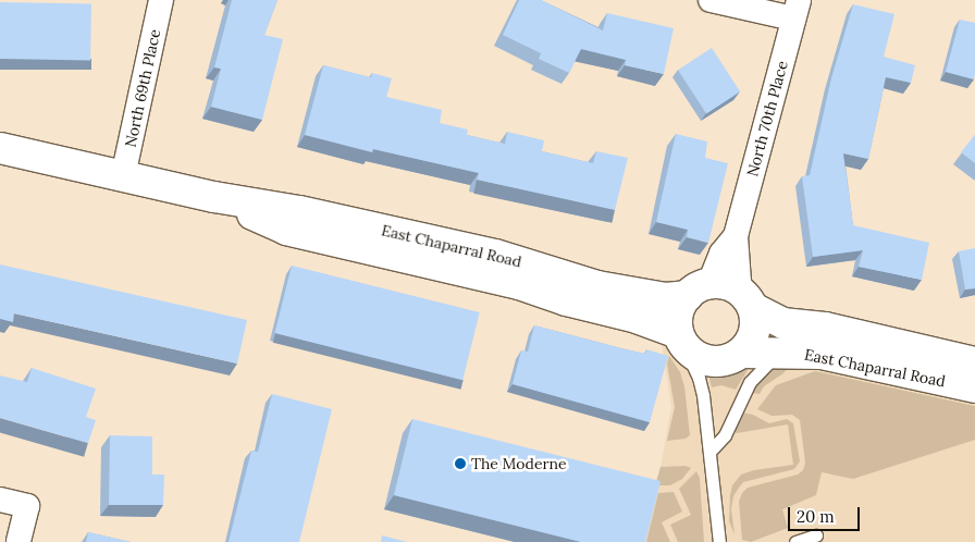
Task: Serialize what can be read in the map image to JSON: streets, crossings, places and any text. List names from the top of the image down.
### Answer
{
  "streets": {
    "main road": ["East Chaparral Road"],
    "street": ["North 69th Place", "North 70th Place"]
  },
  "crossings": [
    ["North 69th Place", "East Chaparral Road"],
    ["North 70th Place", "East Chaparral Road"]
  ],
  "places": ["The Moderne"],
  "scale_bar": "20 m"
}
